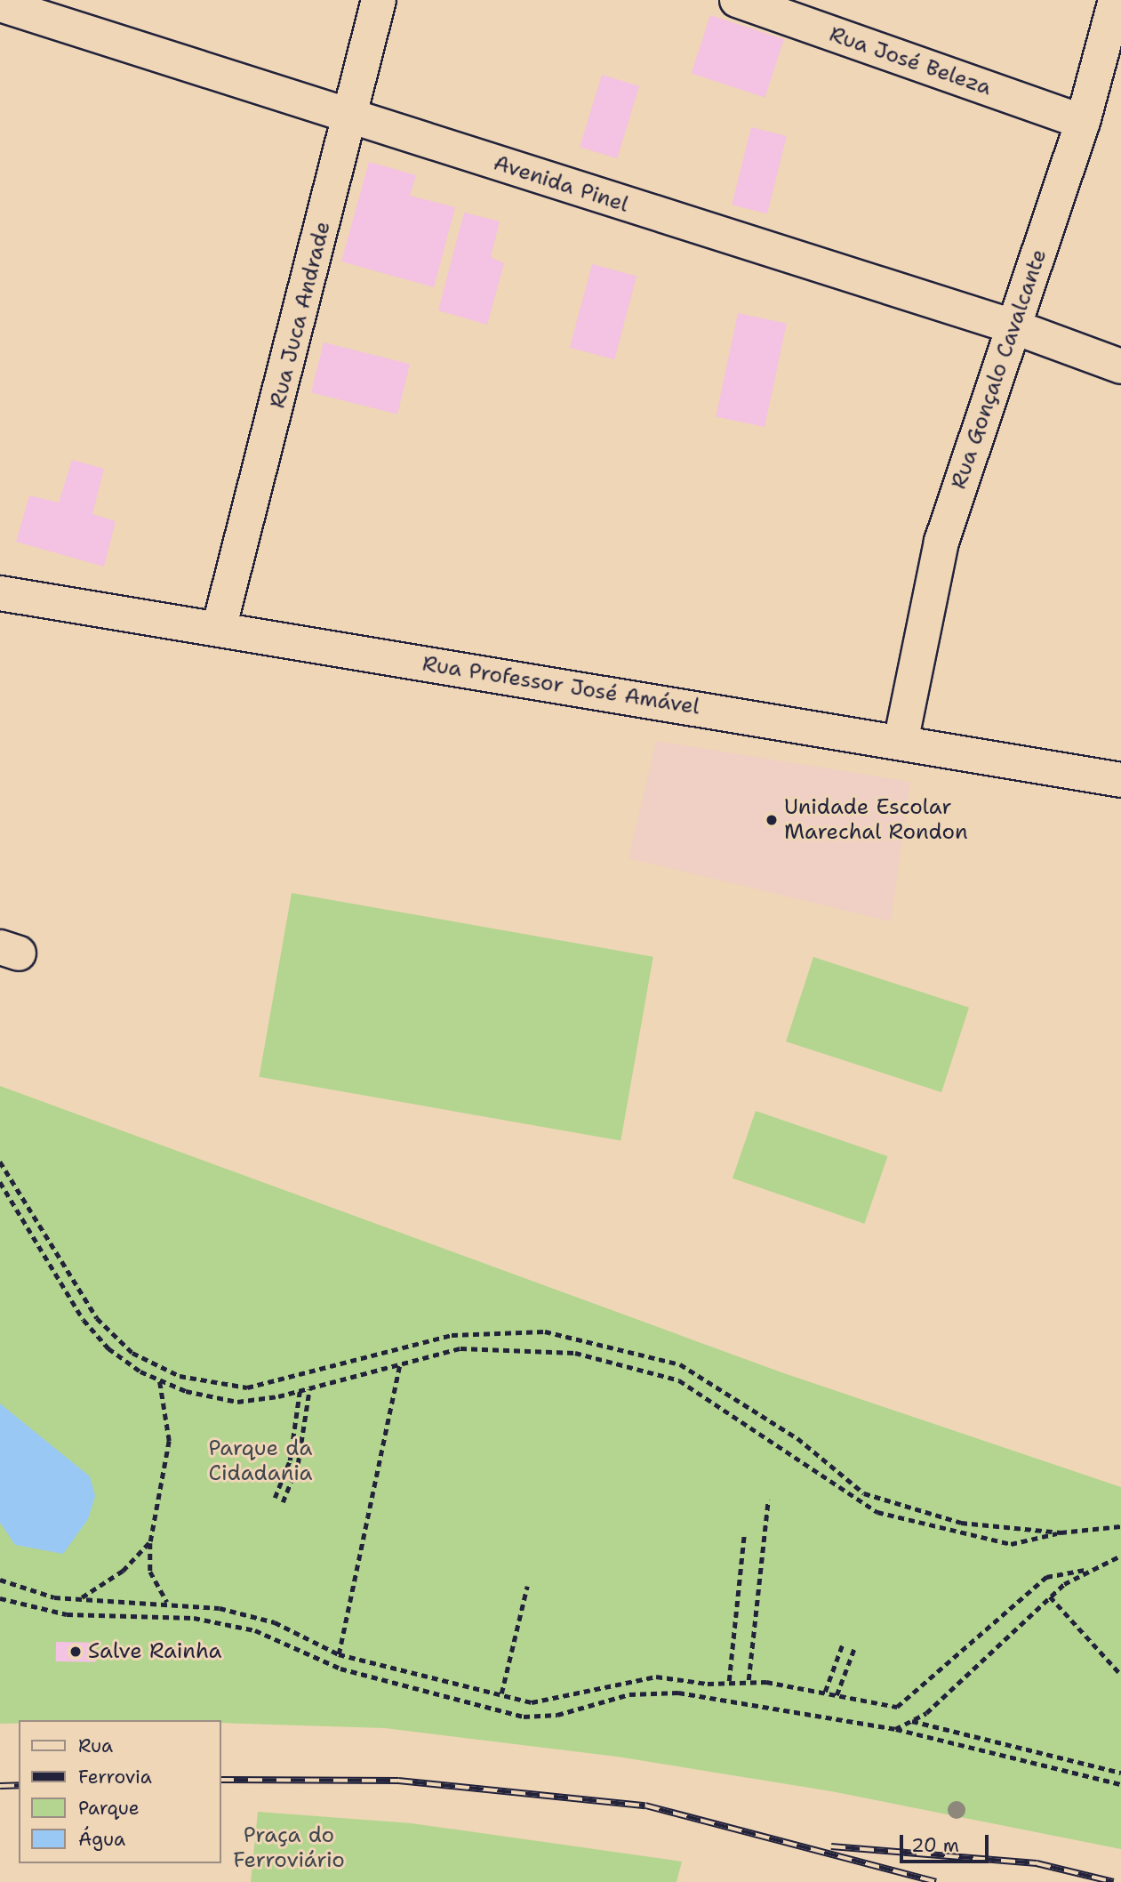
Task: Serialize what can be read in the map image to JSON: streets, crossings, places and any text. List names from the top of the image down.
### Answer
{
  "streets": {
    "street": [
      "Rua José Beleza",
      "Avenida Pinel",
      "Rua Juca Andrade",
      "Rua Gonçalo Cavalcante",
      "Rua Professor José Amável"
    ]
  },
  "crossings": [
    ["Rua José Beleza", "Rua Gonçalo Cavalcante"],
    ["Avenida Pinel", "Rua Juca Andrade"],
    ["Avenida Pinel", "Rua Gonçalo Cavalcante"],
    ["Rua Juca Andrade", "Rua Professor José Amável"],
    ["Rua Gonçalo Cavalcante", "Rua Professor José Amável"]
  ],
  "parks": ["Parque da Cidadania", "Praça do Ferroviário"],
  "places": ["Unidade Escolar Marechal Rondon", "Salve Rainha"],
  "legend": [
    "Rua",
    "Ferrovia",
    "Parque",
    "Água"
  ],
  "scale_bar": "20 m"
}
